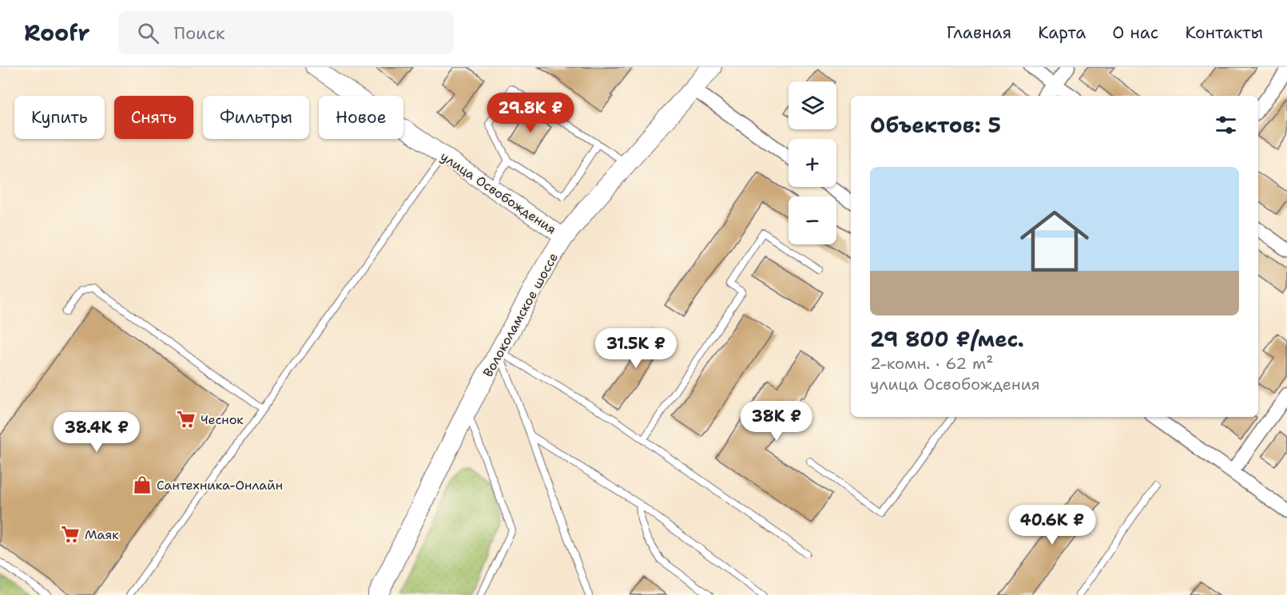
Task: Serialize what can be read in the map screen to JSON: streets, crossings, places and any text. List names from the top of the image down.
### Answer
{
  "streets": {
    "main road": ["Волоколамское шоссе"],
    "street": ["улица Освобождения"]
  },
  "crossings": [
    ["улица Освобождения", "Волоколамское шоссе"]
  ],
  "places": {
    "supermarket": ["Чеснок", "Маяк"],
    "shop": ["Сантехника-Онлайн"]
  },
  "page": {
    "header": "Roofr",
    "search": "Поиск",
    "nav": [
      "Главная",
      "Карта",
      "О нас",
      "Контакты"
    ],
    "map_buttons": ["+", "−"],
    "price": [
      "29.8K ₽",
      "31.5K ₽",
      "38K ₽",
      "38.4K ₽",
      "40.6K ₽"
    ],
    "chip": [
      "Купить",
      "Снять",
      "Фильтры",
      "Новое"
    ],
    "heading": "Объектов: 5",
    "list": [
      {
        "name": "29 800 ₽/мес.",
        "note": "2-комн. · 62 m² · улица Освобождения"
      }
    ]
  }
}
